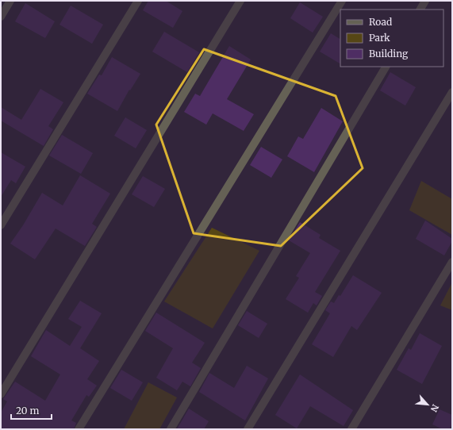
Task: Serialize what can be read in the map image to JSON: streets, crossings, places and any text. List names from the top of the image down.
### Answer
{
  "legend": ["Road", "Park", "Building"],
  "scale_bar": "20 m",
  "north": "bottom right"
}
